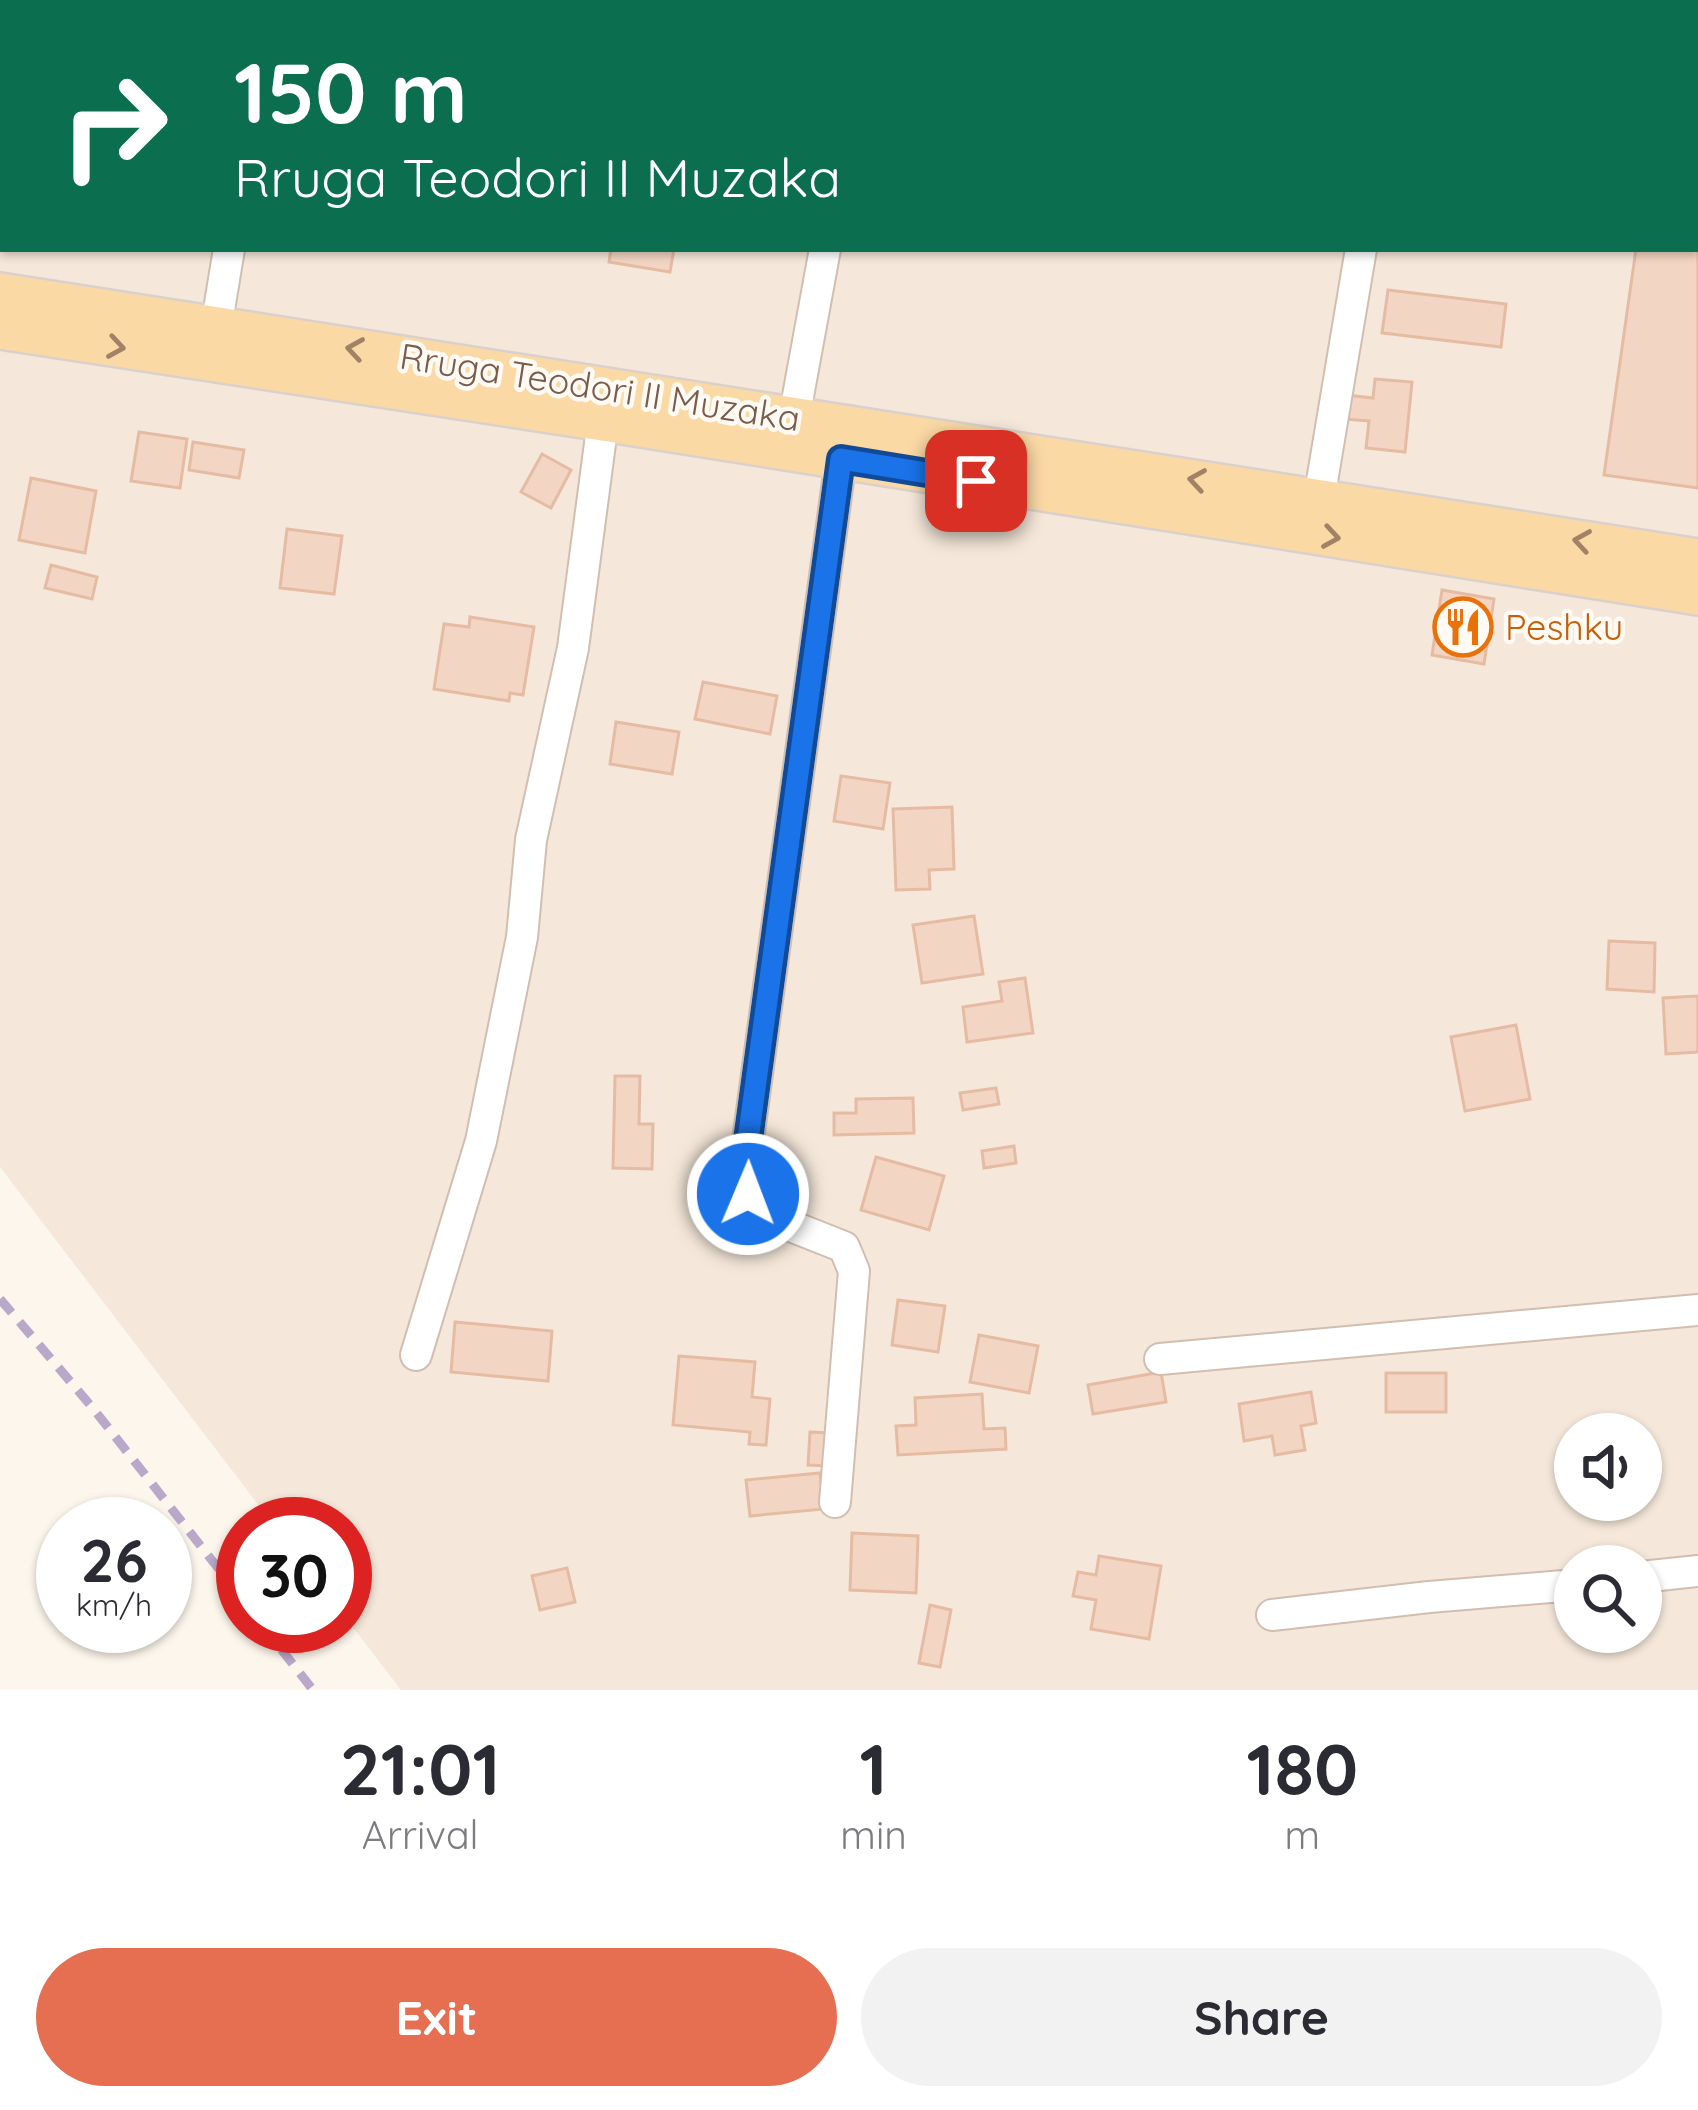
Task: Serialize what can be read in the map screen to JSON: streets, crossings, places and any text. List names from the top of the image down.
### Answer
{
  "streets": {
    "main road": ["Rruga Teodori II Muzaka"]
  },
  "places": {
    "restaurant": ["Peshku"]
  },
  "page": {
    "turn": ["150 m", "Rruga Teodori II Muzaka"],
    "speed": "26 km/h",
    "limit": "30",
    "eta": [
      "21:01",
      "Arrival",
      "1",
      "min",
      "180",
      "m"
    ],
    "buttons": ["Exit", "Share"]
  }
}
